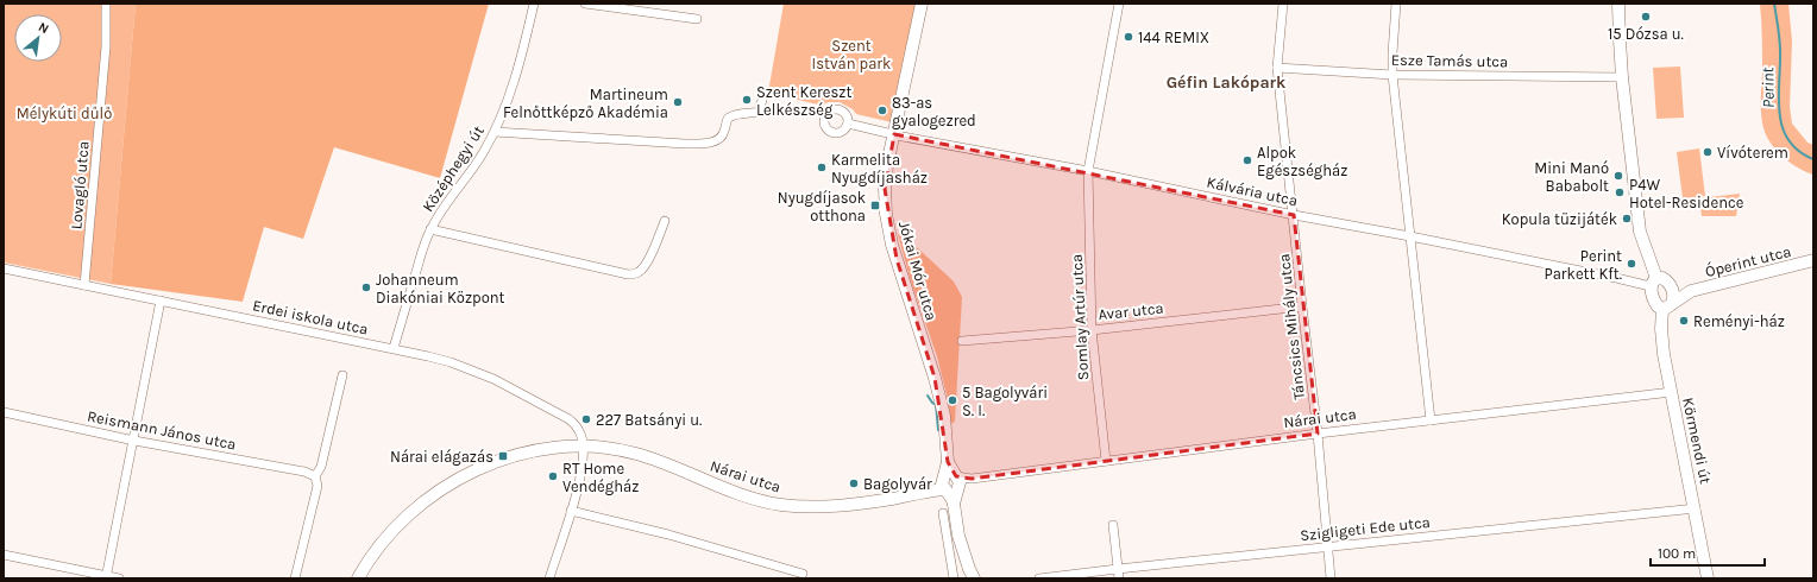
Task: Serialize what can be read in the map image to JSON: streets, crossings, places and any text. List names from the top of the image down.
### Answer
{
  "streets": {
    "street": [
      "Esze Tamás utca",
      "Középhegyi út",
      "Lovagló utca",
      "Kálvária utca",
      "Óperint utca",
      "Jókai Mór utca",
      "Avar utca",
      "Erdei iskola utca",
      "Somlay Artúr utca",
      "Táncsics Mihály utca",
      "Nárai utca",
      "Reismann János utca",
      "Körmendi út",
      "Szigligeti Ede utca"
    ]
  },
  "crossings": [
    ["Esze Tamás utca", "Táncsics Mihály utca"],
    ["Középhegyi út", "Erdei iskola utca"],
    ["Lovagló utca", "Erdei iskola utca"],
    ["Kálvária utca", "Óperint utca"],
    ["Kálvária utca", "Jókai Mór utca"],
    ["Kálvária utca", "Somlay Artúr utca"],
    ["Kálvária utca", "Táncsics Mihály utca"],
    ["Kálvária utca", "Körmendi út"],
    ["Óperint utca", "Körmendi út"],
    ["Jókai Mór utca", "Nárai utca"],
    ["Avar utca", "Somlay Artúr utca"],
    ["Avar utca", "Táncsics Mihály utca"],
    ["Erdei iskola utca", "Nárai utca"],
    ["Somlay Artúr utca", "Nárai utca"],
    ["Táncsics Mihály utca", "Nárai utca"],
    ["Táncsics Mihály utca", "Szigligeti Ede utca"],
    ["Nárai utca", "Körmendi út"],
    ["Körmendi út", "Szigligeti Ede utca"]
  ],
  "districts": ["Géfin Lakópark"],
  "water": ["Perint"],
  "parks": ["Szent István park", "Mélykúti dűlő"],
  "places": {
    "other": [
      "15 Dózsa u.",
      "144 REMIX",
      "Szent Kereszt Lelkészség",
      "Martineum Felnőttképző Akadémia",
      "83-as gyalogezred",
      "Vívóterem",
      "Alpok Egészségház",
      "Karmelita Nyugdíjasház",
      "Mini Manó Bababolt",
      "P4W Hotel-Residence",
      "Kopula tüzijáték",
      "Perint Parkett Kft.",
      "Johanneum Diakóniai Központ",
      "Reményi-ház",
      "5 Bagolyvári S. I.",
      "227 Batsányi u.",
      "RT Home Vendégház",
      "Bagolyvár"
    ],
    "transit": ["Nyugdíjasok otthona", "Nárai elágazás"]
  },
  "scale_bar": "100 m",
  "north": "top right"
}
